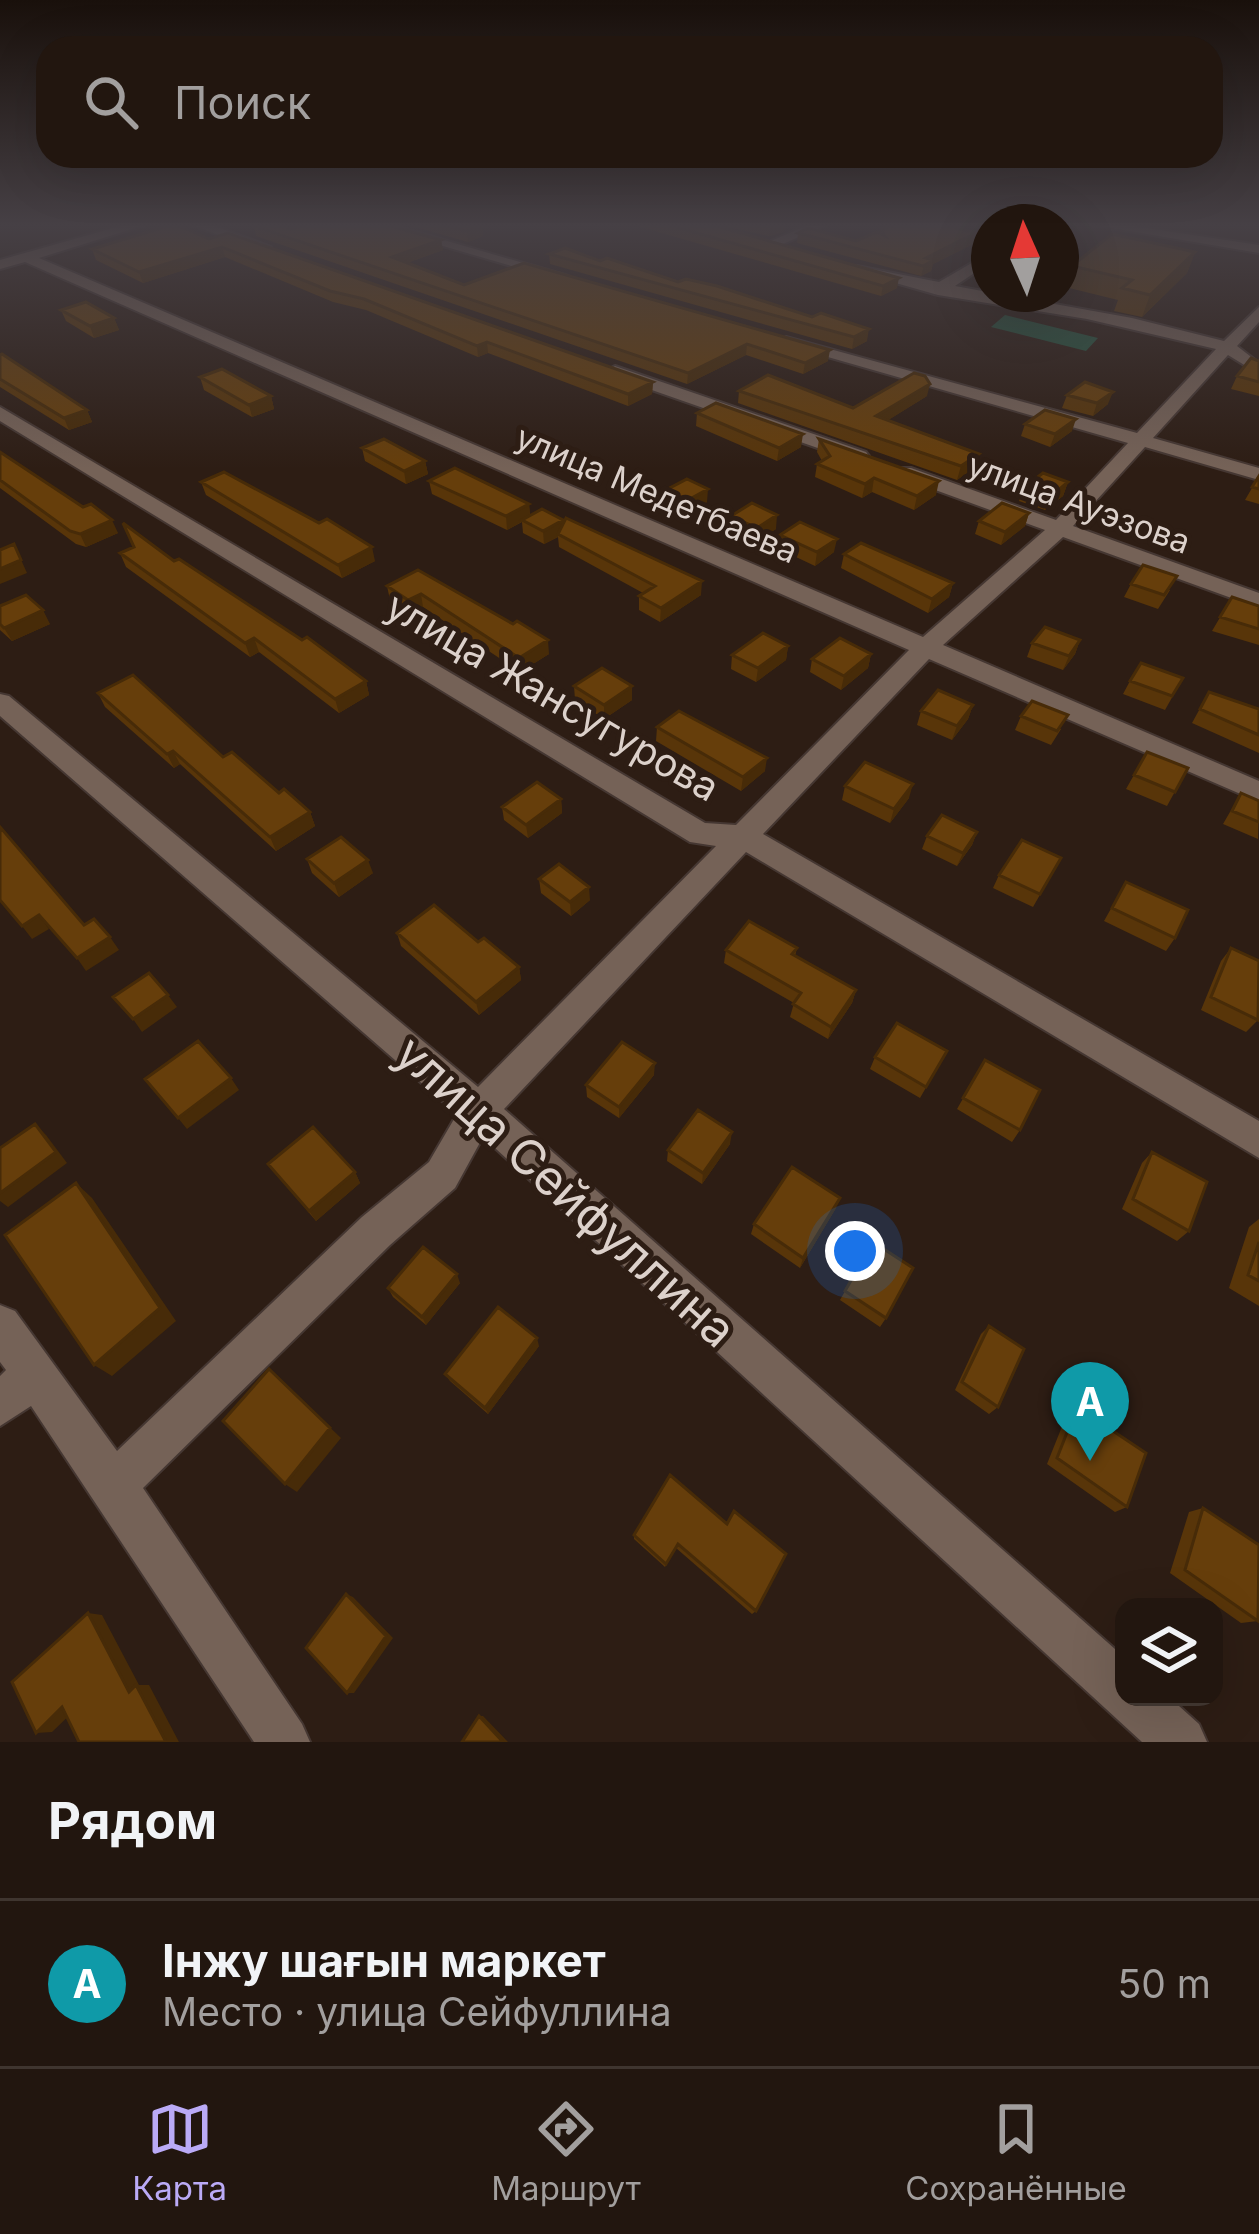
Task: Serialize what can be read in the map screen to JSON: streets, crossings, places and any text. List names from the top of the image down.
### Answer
{
  "streets": {
    "street": [
      "улица Медетбаева",
      "улица Ауэзова",
      "улица Жансугурова",
      "улица Сейфуллина"
    ]
  },
  "north": "top",
  "page": {
    "search": "Поиск",
    "pins": "A",
    "heading": "Рядом",
    "list": [
      {
        "mark": "A",
        "name": "Інжу шағын маркет",
        "note": "Место · улица Сейфуллина",
        "value": "50 m"
      }
    ],
    "nav": ["Карта", "Маршрут", "Сохранённые"]
  }
}
